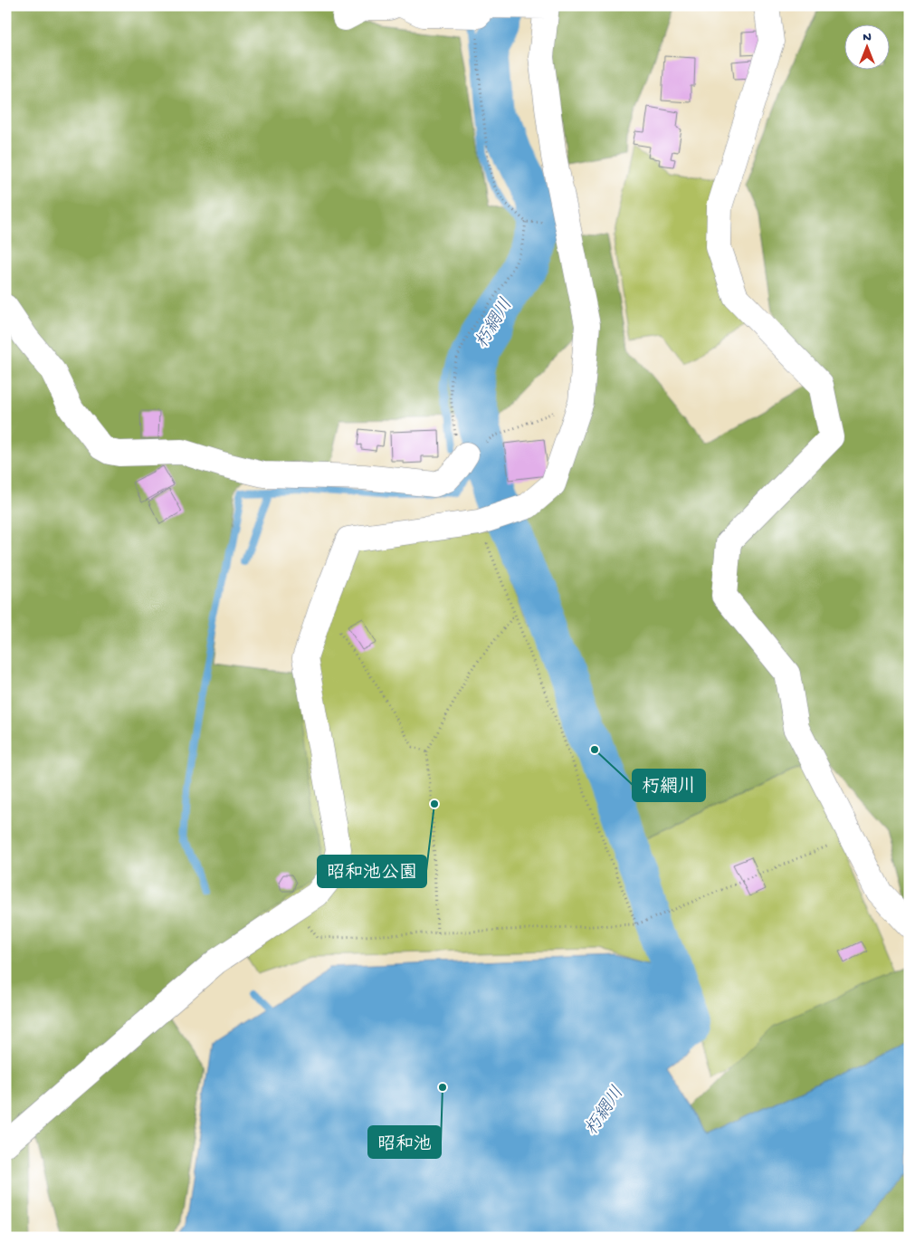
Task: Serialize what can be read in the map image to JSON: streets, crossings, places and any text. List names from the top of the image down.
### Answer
{
  "water": ["朽網川"],
  "places": ["朽網川", "昭和池公園", "昭和池"],
  "north": "top"
}
